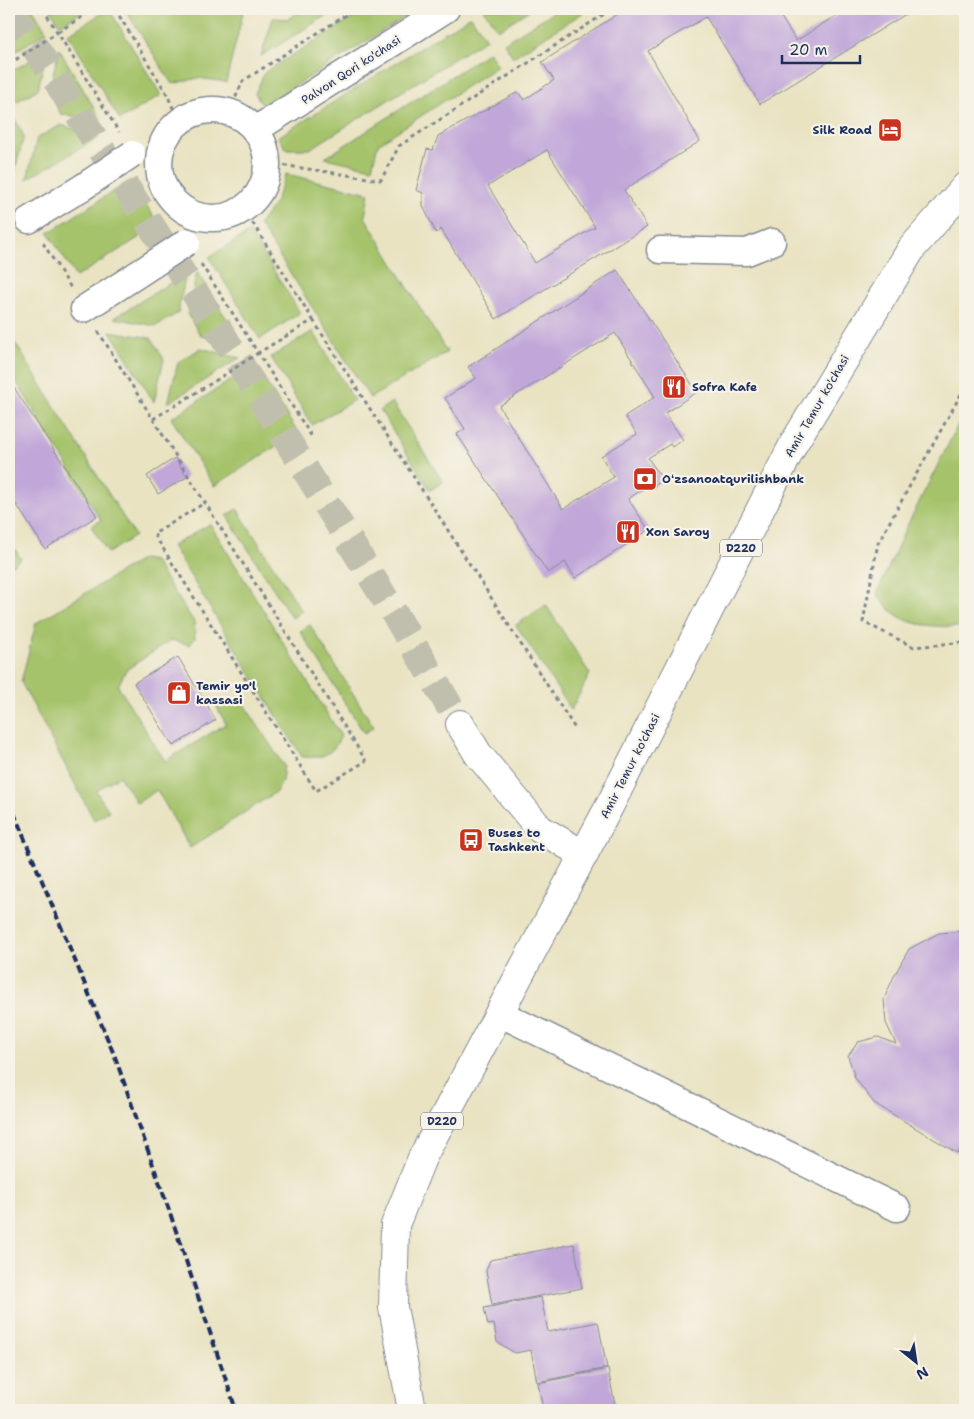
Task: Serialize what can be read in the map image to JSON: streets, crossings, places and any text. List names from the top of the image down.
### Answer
{
  "streets": {
    "main road": ["Amir Temur ko'chasi", "D220"],
    "street": ["Palvon Qori ko'chasi"]
  },
  "crossings": [
    ["Amir Temur ko'chasi", "D220"]
  ],
  "places": {
    "hotel": ["Silk Road"],
    "restaurant": ["Sofra Kafe", "Xon Saroy"],
    "bank": ["Oʻzsanoatqurilishbank"],
    "shop": ["Temir yo'l kassasi"],
    "bus stop": ["Buses to Tashkent"]
  },
  "scale_bar": "20 m",
  "north": "bottom right"
}
